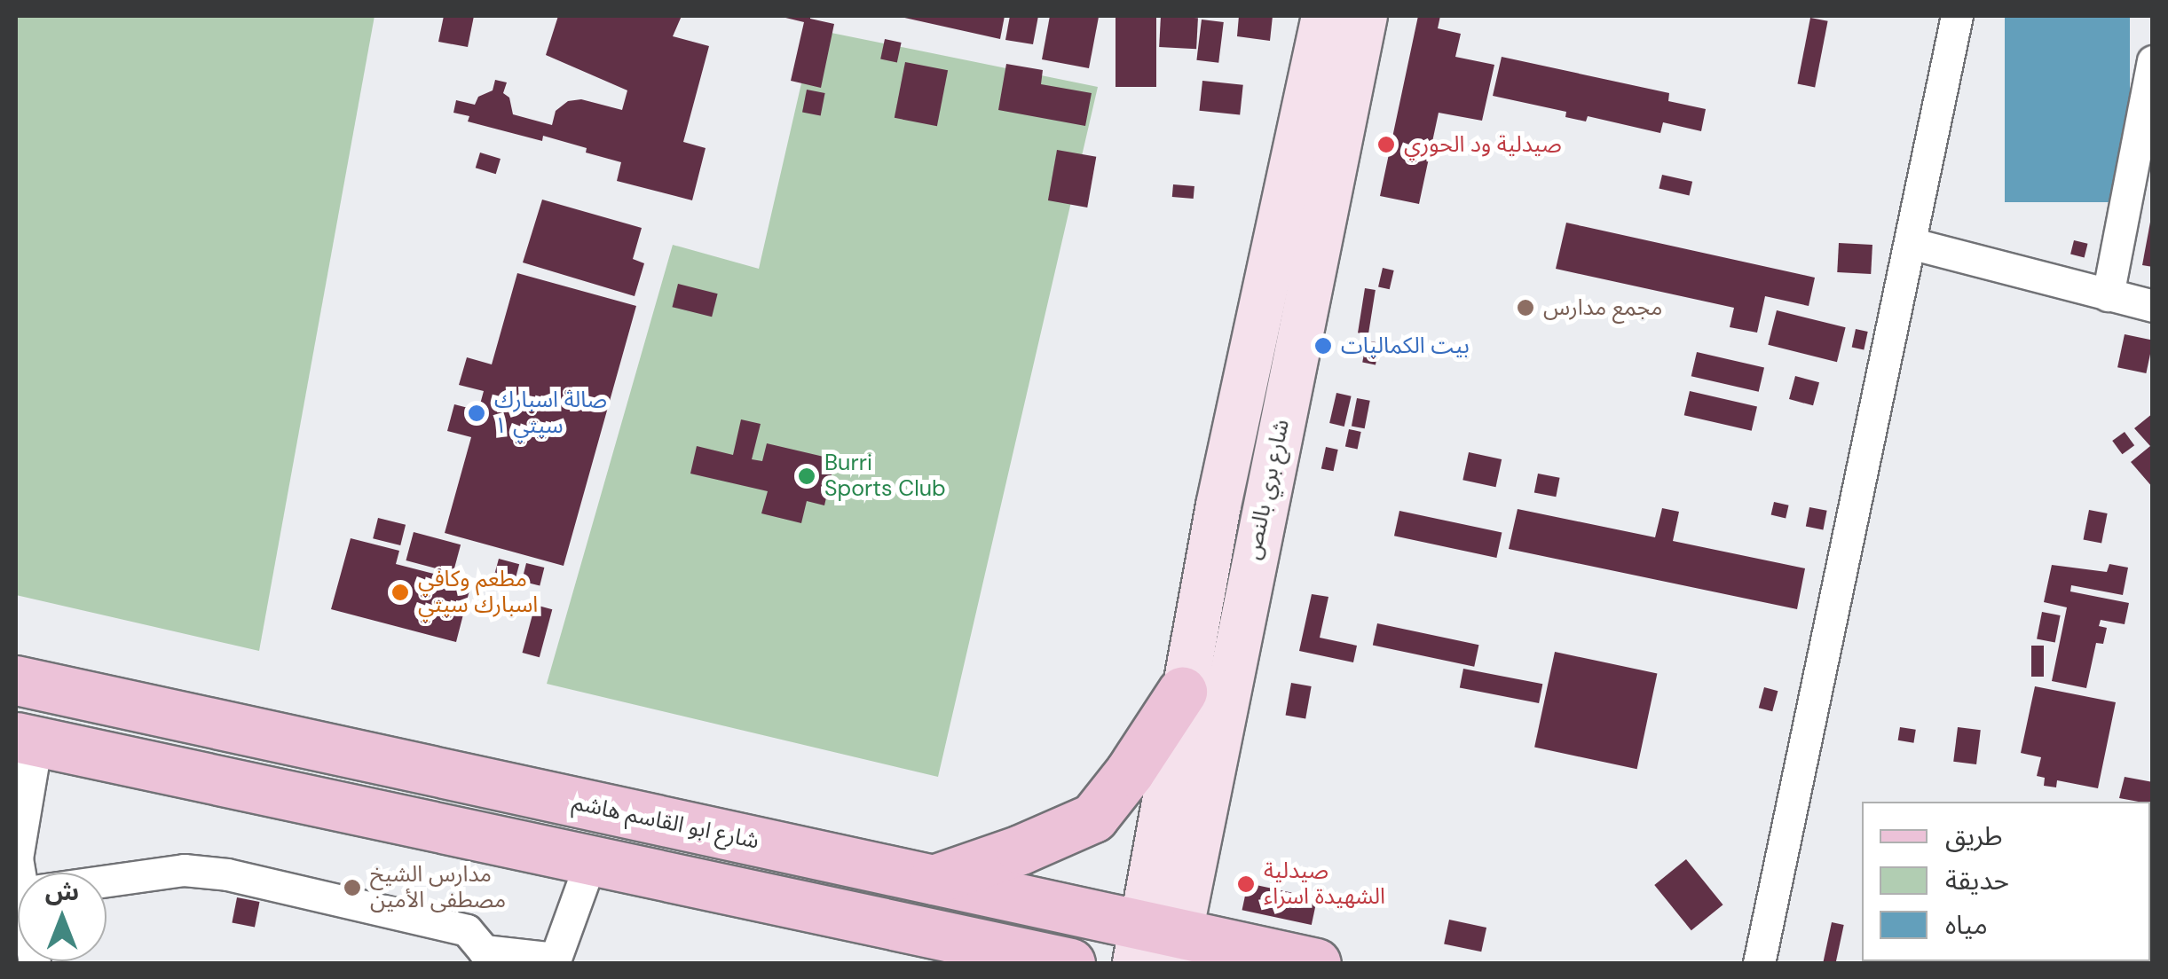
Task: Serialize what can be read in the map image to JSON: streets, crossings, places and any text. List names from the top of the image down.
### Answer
{
  "streets": {
    "main road": ["شارع بري بالنص", "شارع ابو القاسم هاشم"]
  },
  "crossings": [
    ["شارع بري بالنص", "شارع ابو القاسم هاشم"]
  ],
  "places": [
    "صيدلية ود الحوري",
    "مجمع مدارس",
    "بيت الكماليات",
    "صالة اسبارك سيتي ١",
    "Burri Sports Club",
    "مطعم وكافي اسبارك سيتي",
    "صيدلية الشهيدة اسراء",
    "مدارس الشيخ مصطفى الأمين"
  ],
  "legend": ["طريق", "حديقة", "مياه"],
  "north": "top"
}
